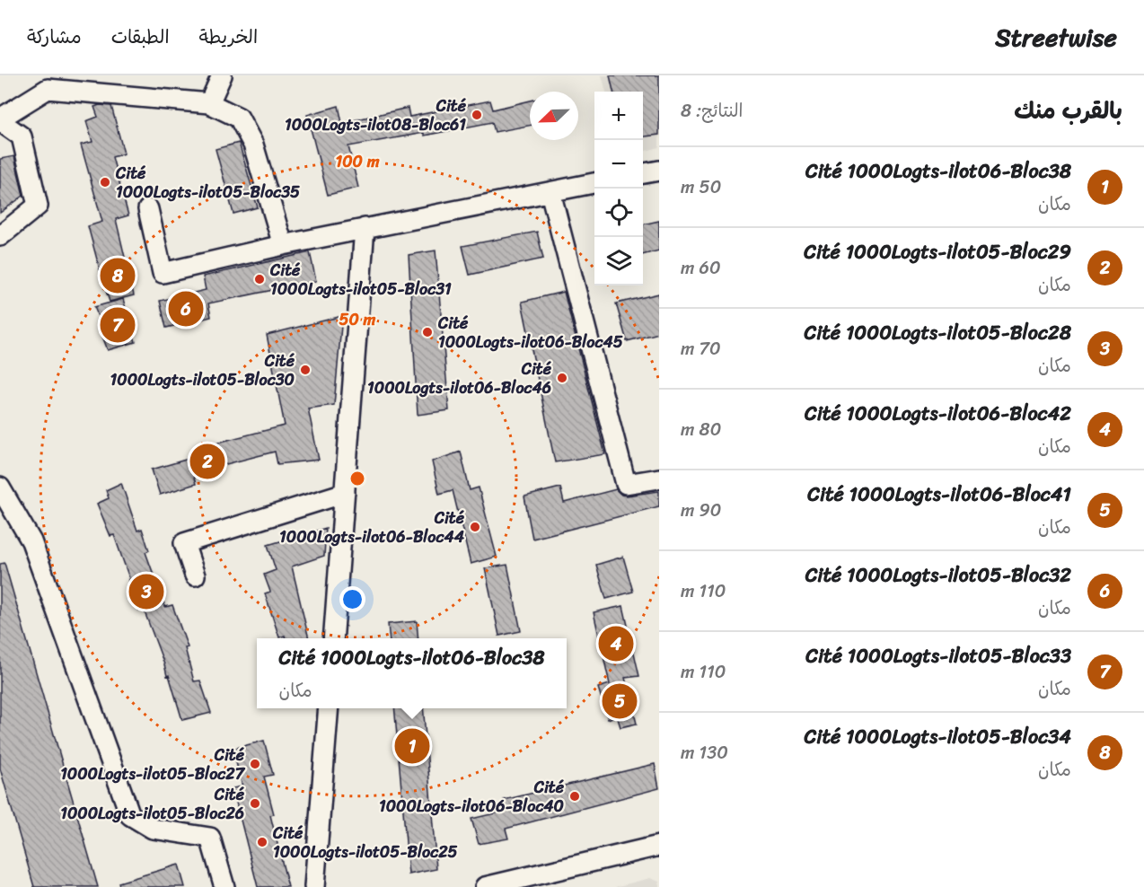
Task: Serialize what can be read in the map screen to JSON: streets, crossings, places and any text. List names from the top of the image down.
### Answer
{
  "places": [
    "Cité 1000Logts-ilot08-Bloc61",
    "Cité 1000Logts-ilot05-Bloc35",
    "Cité 1000Logts-ilot05-Bloc31",
    "Cité 1000Logts-ilot06-Bloc45",
    "Cité 1000Logts-ilot05-Bloc30",
    "Cité 1000Logts-ilot06-Bloc46",
    "Cité 1000Logts-ilot06-Bloc44",
    "Cité 1000Logts-ilot05-Bloc27",
    "Cité 1000Logts-ilot06-Bloc40",
    "Cité 1000Logts-ilot05-Bloc26",
    "Cité 1000Logts-ilot05-Bloc25"
  ],
  "north": "bottom left",
  "page": {
    "header": "Streetwise",
    "nav": ["الخريطة", "الطبقات", "مشاركة"],
    "heading": ["بالقرب منك", "النتائج: 8"],
    "map_buttons": ["+", "−"],
    "list": [
      {
        "mark": "1",
        "name": "Cité 1000Logts-ilot06-Bloc38",
        "note": "مكان",
        "value": "50 m"
      },
      {
        "mark": "2",
        "name": "Cité 1000Logts-ilot05-Bloc29",
        "note": "مكان",
        "value": "60 m"
      },
      {
        "mark": "3",
        "name": "Cité 1000Logts-ilot05-Bloc28",
        "note": "مكان",
        "value": "70 m"
      },
      {
        "mark": "4",
        "name": "Cité 1000Logts-ilot06-Bloc42",
        "note": "مكان",
        "value": "80 m"
      },
      {
        "mark": "5",
        "name": "Cité 1000Logts-ilot06-Bloc41",
        "note": "مكان",
        "value": "90 m"
      },
      {
        "mark": "6",
        "name": "Cité 1000Logts-ilot05-Bloc32",
        "note": "مكان",
        "value": "110 m"
      },
      {
        "mark": "7",
        "name": "Cité 1000Logts-ilot05-Bloc33",
        "note": "مكان",
        "value": "110 m"
      },
      {
        "mark": "8",
        "name": "Cité 1000Logts-ilot05-Bloc34",
        "note": "مكان",
        "value": "130 m"
      }
    ],
    "pins": [
      "8",
      "6",
      "7",
      "2",
      "3",
      "4",
      "5",
      "1"
    ],
    "popup": ["Cité 1000Logts-ilot06-Bloc38", "مكان"]
  },
  "rings": ["100 m", "50 m"]
}
